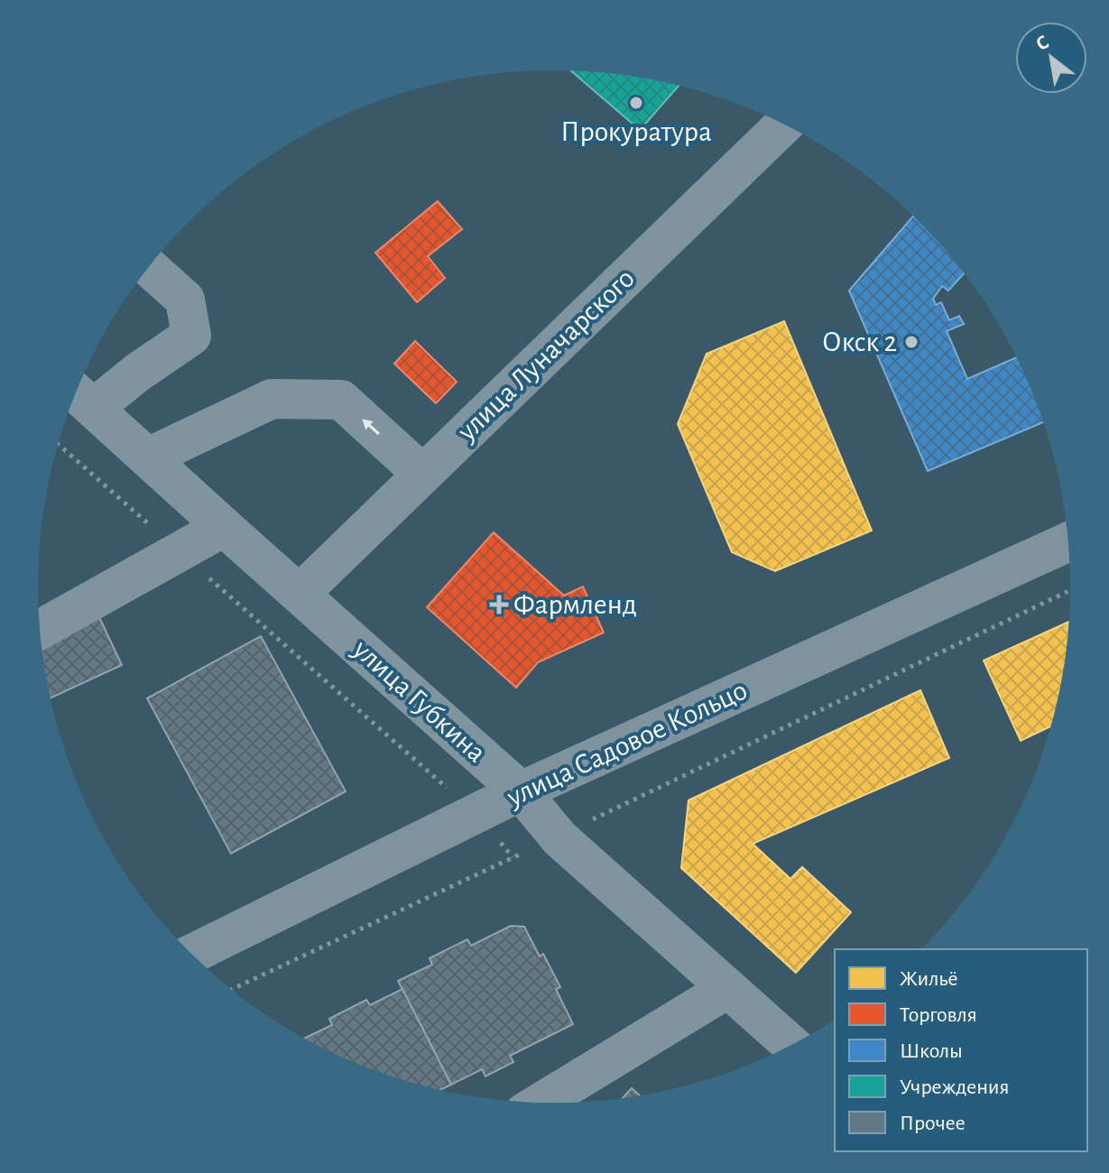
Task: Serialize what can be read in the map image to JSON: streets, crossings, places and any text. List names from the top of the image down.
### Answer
{
  "streets": {
    "main road": ["улица Садовое Кольцо"],
    "street": ["улица Луначарского", "улица Губкина"]
  },
  "crossings": [
    ["улица Луначарского", "улица Губкина"],
    ["улица Губкина", "улица Садовое Кольцо"]
  ],
  "places": {
    "other": ["Прокуратура", "Окск 2"],
    "health": ["Фармленд"]
  },
  "legend": [
    "Жильё",
    "Торговля",
    "Школы",
    "Учреждения",
    "Прочее"
  ],
  "north": "top left"
}
